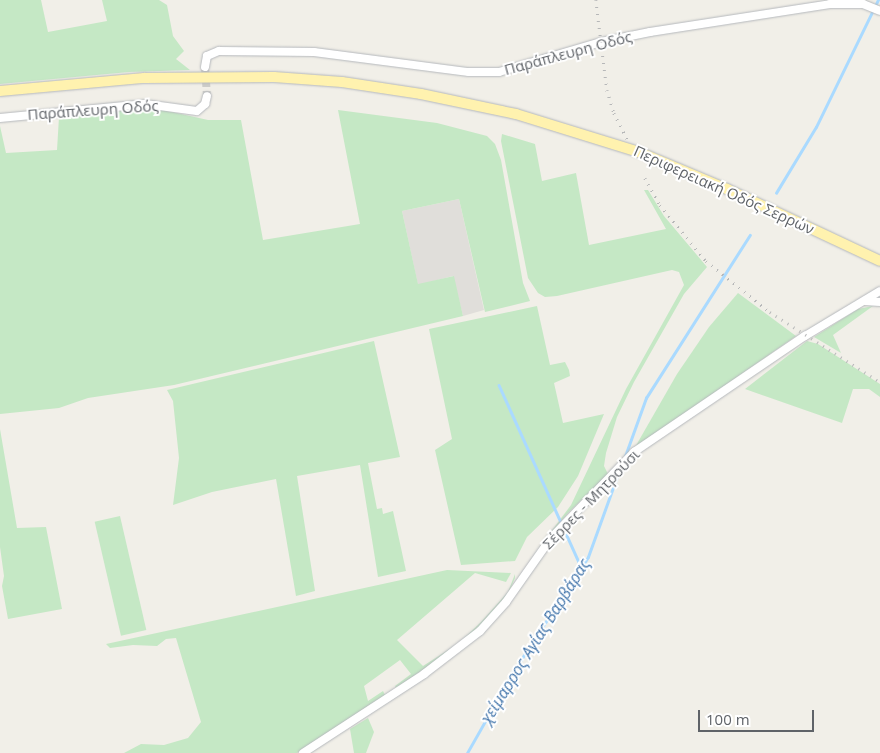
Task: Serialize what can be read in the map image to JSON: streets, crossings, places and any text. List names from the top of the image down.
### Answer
{
  "streets": {
    "main road": ["Περιφερειακή Οδός Σερρών"],
    "street": ["Παράπλευρη Οδός", "Σέρρες - Μητρούσι"]
  },
  "water": ["χείμαρρος Αγίας Βαρβάρας"],
  "scale_bar": "100 m"
}
